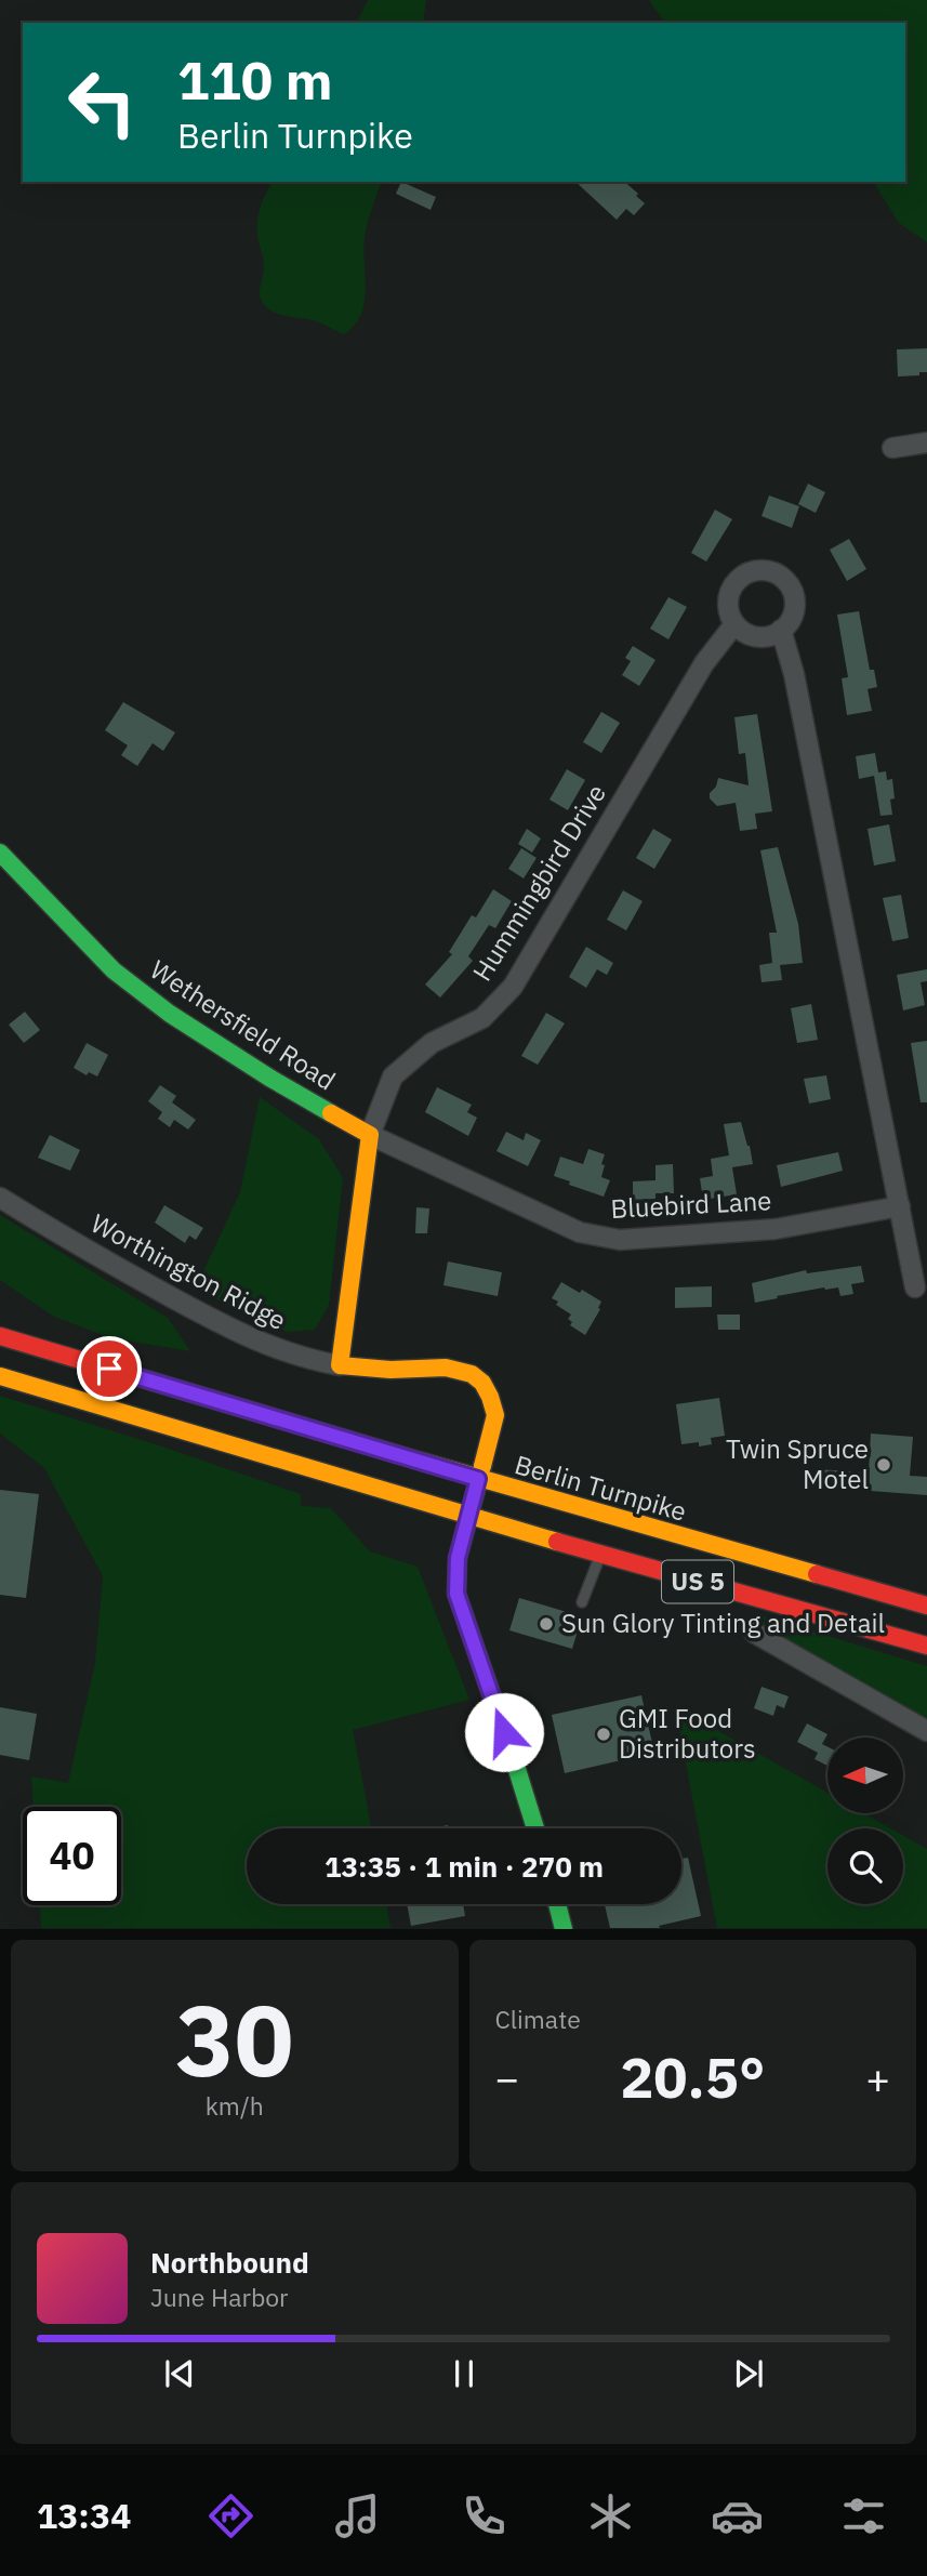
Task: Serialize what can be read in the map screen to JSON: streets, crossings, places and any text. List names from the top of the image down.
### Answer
{
  "streets": {
    "main road": [
      "Hummingbird Drive",
      "Wethersfield Road",
      "Worthington Ridge",
      "Berlin Turnpike",
      "US 5"
    ],
    "street": ["Bluebird Lane"]
  },
  "crossings": [
    ["Hummingbird Drive", "Wethersfield Road"],
    ["Hummingbird Drive", "Bluebird Lane"],
    ["Hummingbird Drive", "Worthington Ridge"],
    ["Wethersfield Road", "Bluebird Lane"],
    ["Worthington Ridge", "Berlin Turnpike"],
    ["Worthington Ridge", "US 5"]
  ],
  "places": ["Twin Spruce Motel", "Sun Glory Tinting and Detail", "GMI Food Distributors"],
  "north": "left",
  "page": {
    "turn": ["110 m", "Berlin Turnpike"],
    "limit": "40",
    "trip": "13:35 · 1 min · 270 m",
    "tile": [
      ["30", "km/h"],
      "Climate"
    ],
    "heat": ["−", "20.5°", "+"],
    "song": ["Northbound", "June Harbor"],
    "tabs": "13:34"
  }
}
